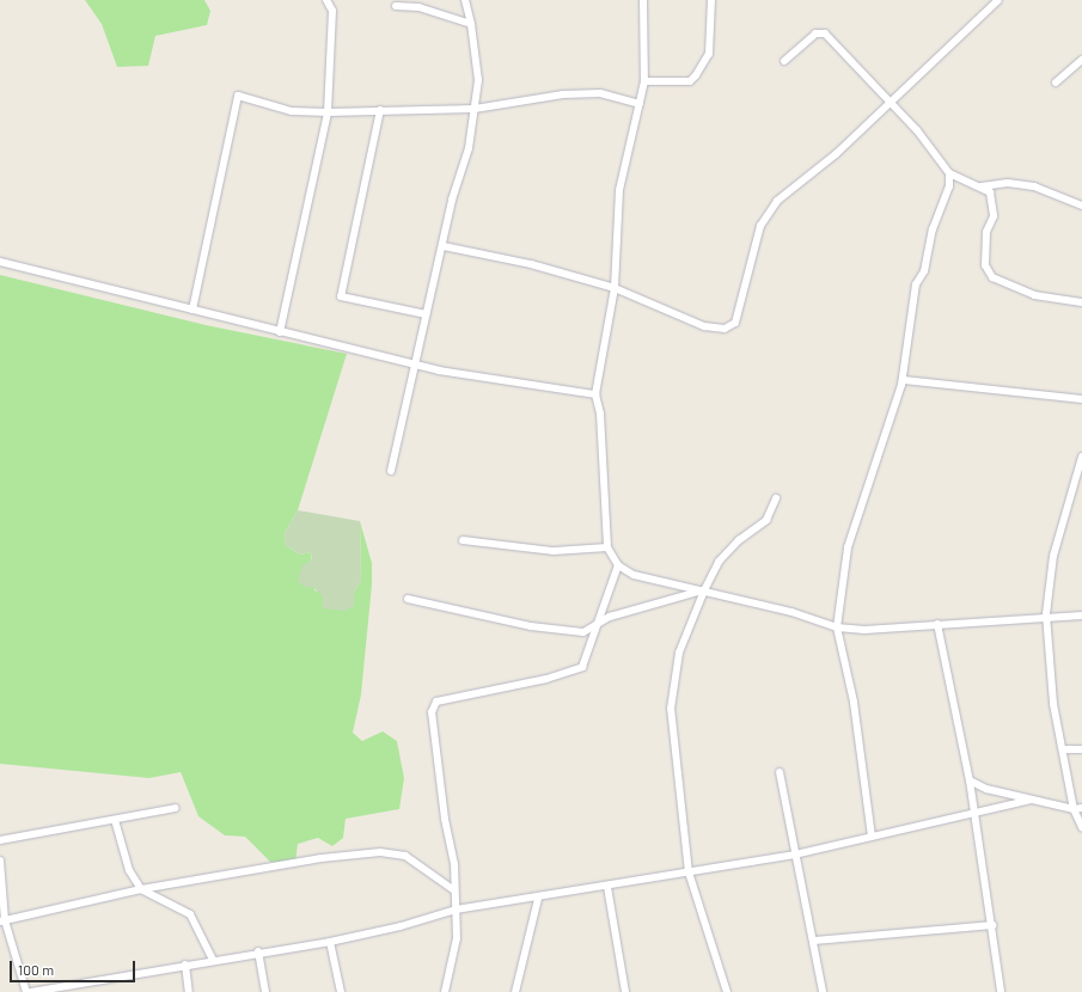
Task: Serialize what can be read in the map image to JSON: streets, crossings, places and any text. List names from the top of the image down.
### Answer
{
  "scale_bar": "100 m"
}
